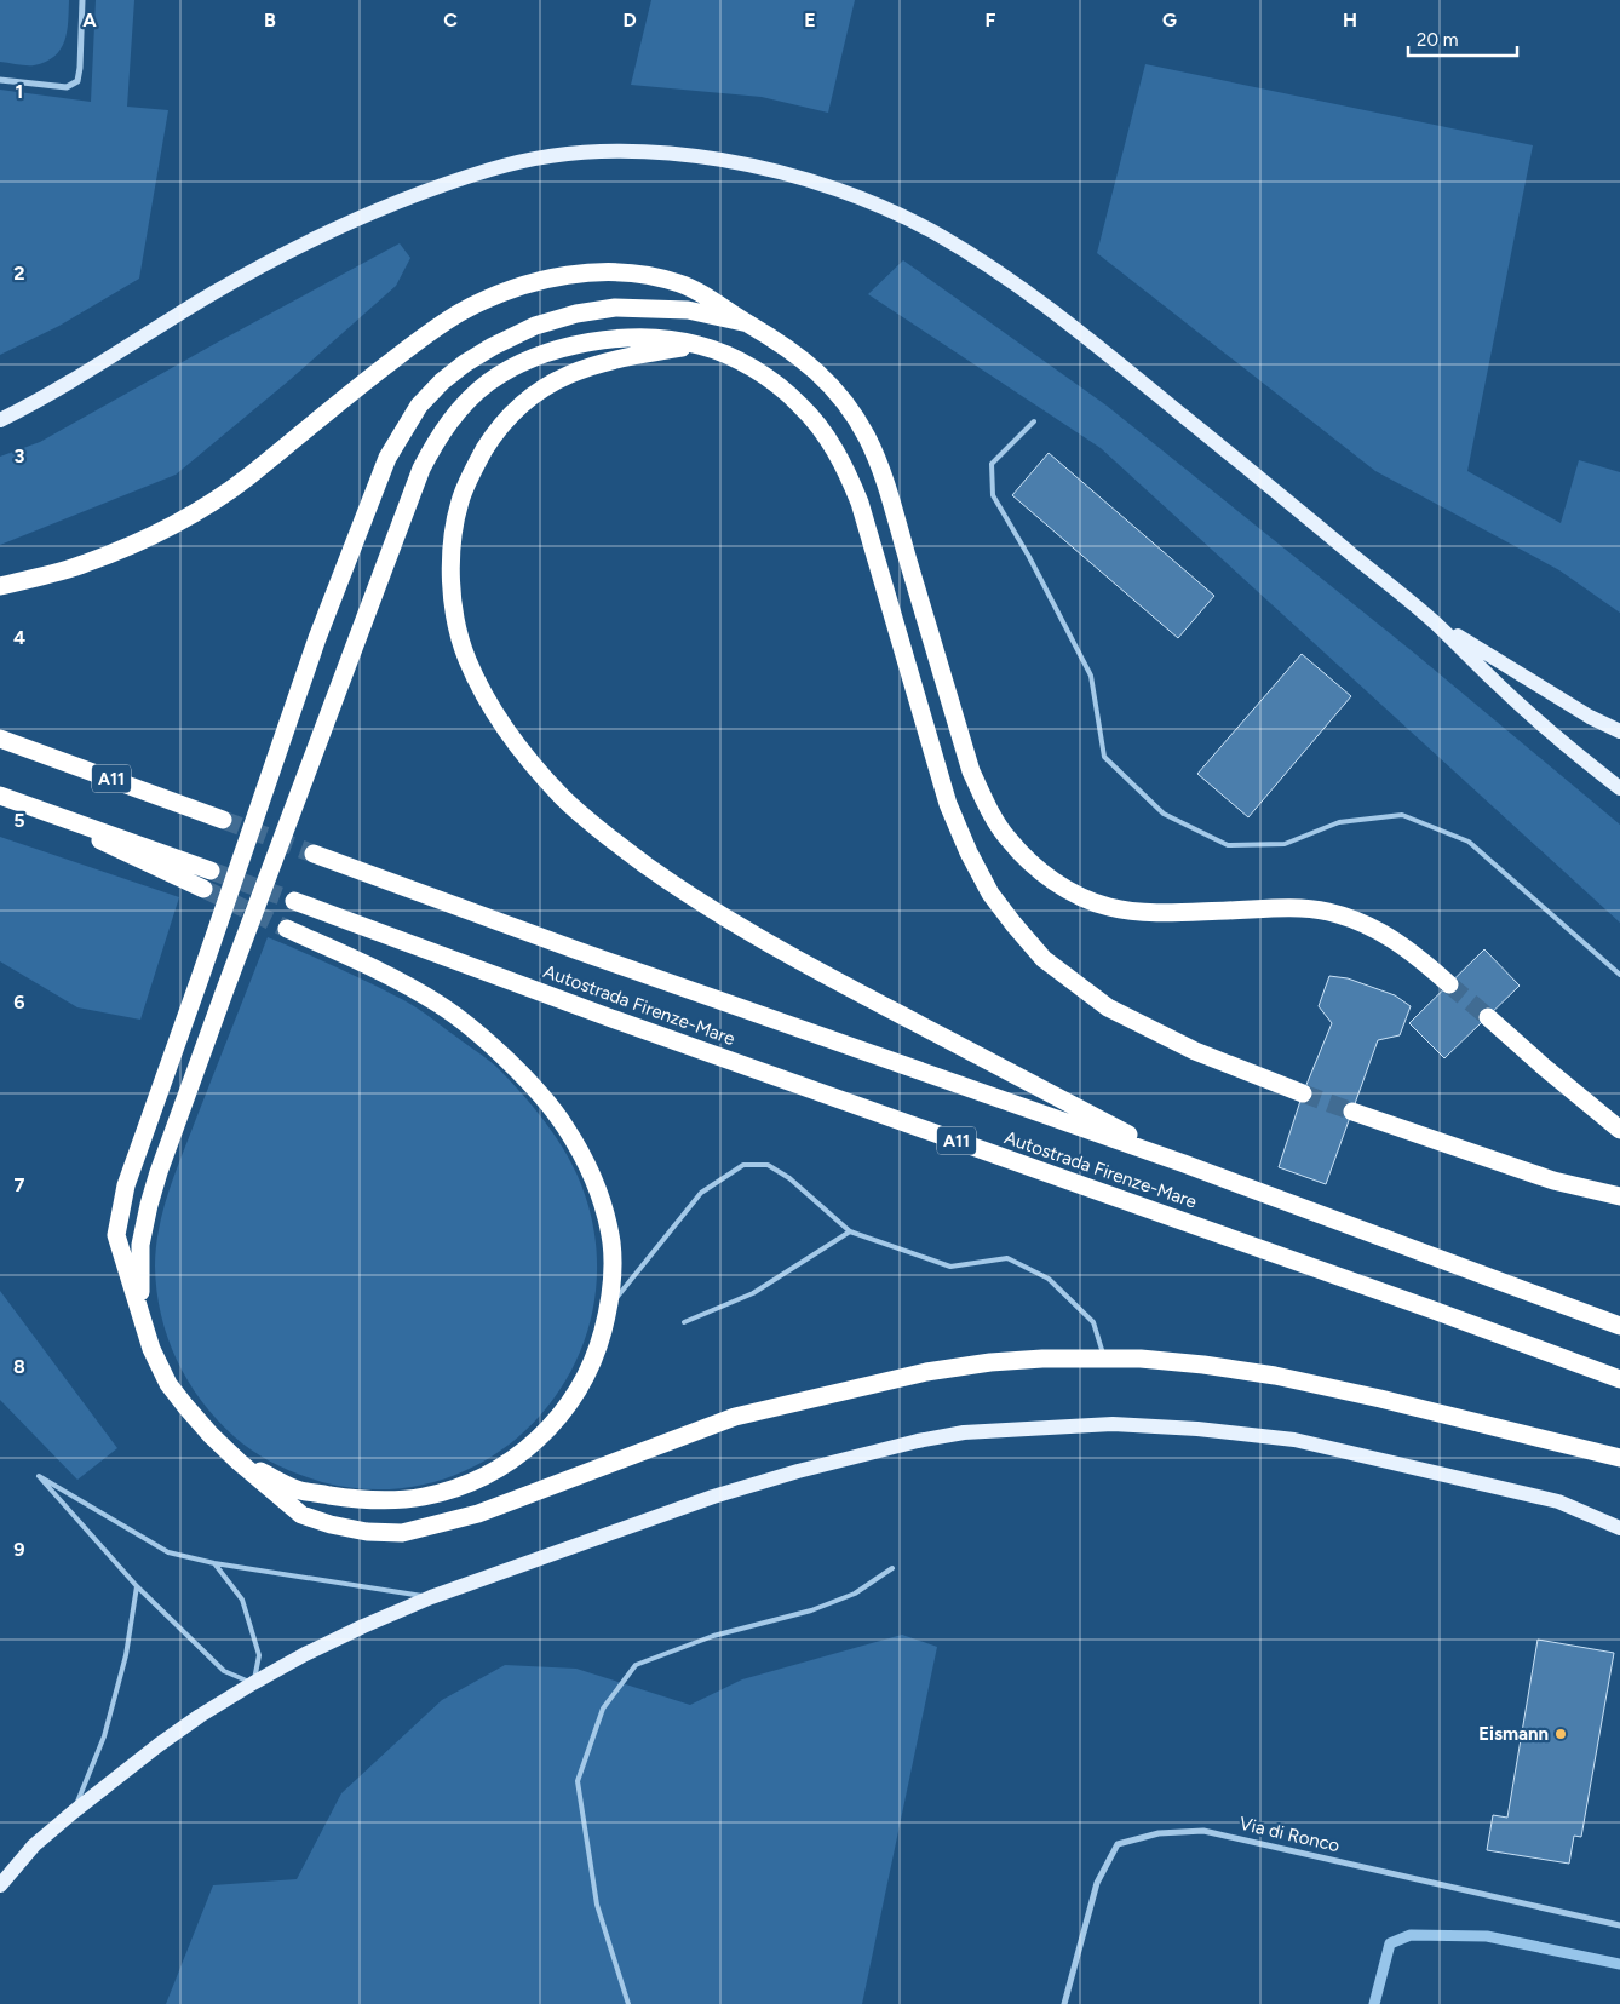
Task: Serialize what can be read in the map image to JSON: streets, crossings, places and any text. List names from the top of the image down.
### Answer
{
  "streets": {
    "highway": ["A11", "Autostrada Firenze-Mare"],
    "street": ["Via di Ronco"]
  },
  "places": ["Eismann"],
  "scale_bar": "20 m",
  "grid": {
    "columns": [
      "A",
      "B",
      "C",
      "D",
      "E",
      "F",
      "G",
      "H"
    ],
    "rows": [
      "1",
      "2",
      "3",
      "4",
      "5",
      "6",
      "7",
      "8",
      "9"
    ]
  }
}
